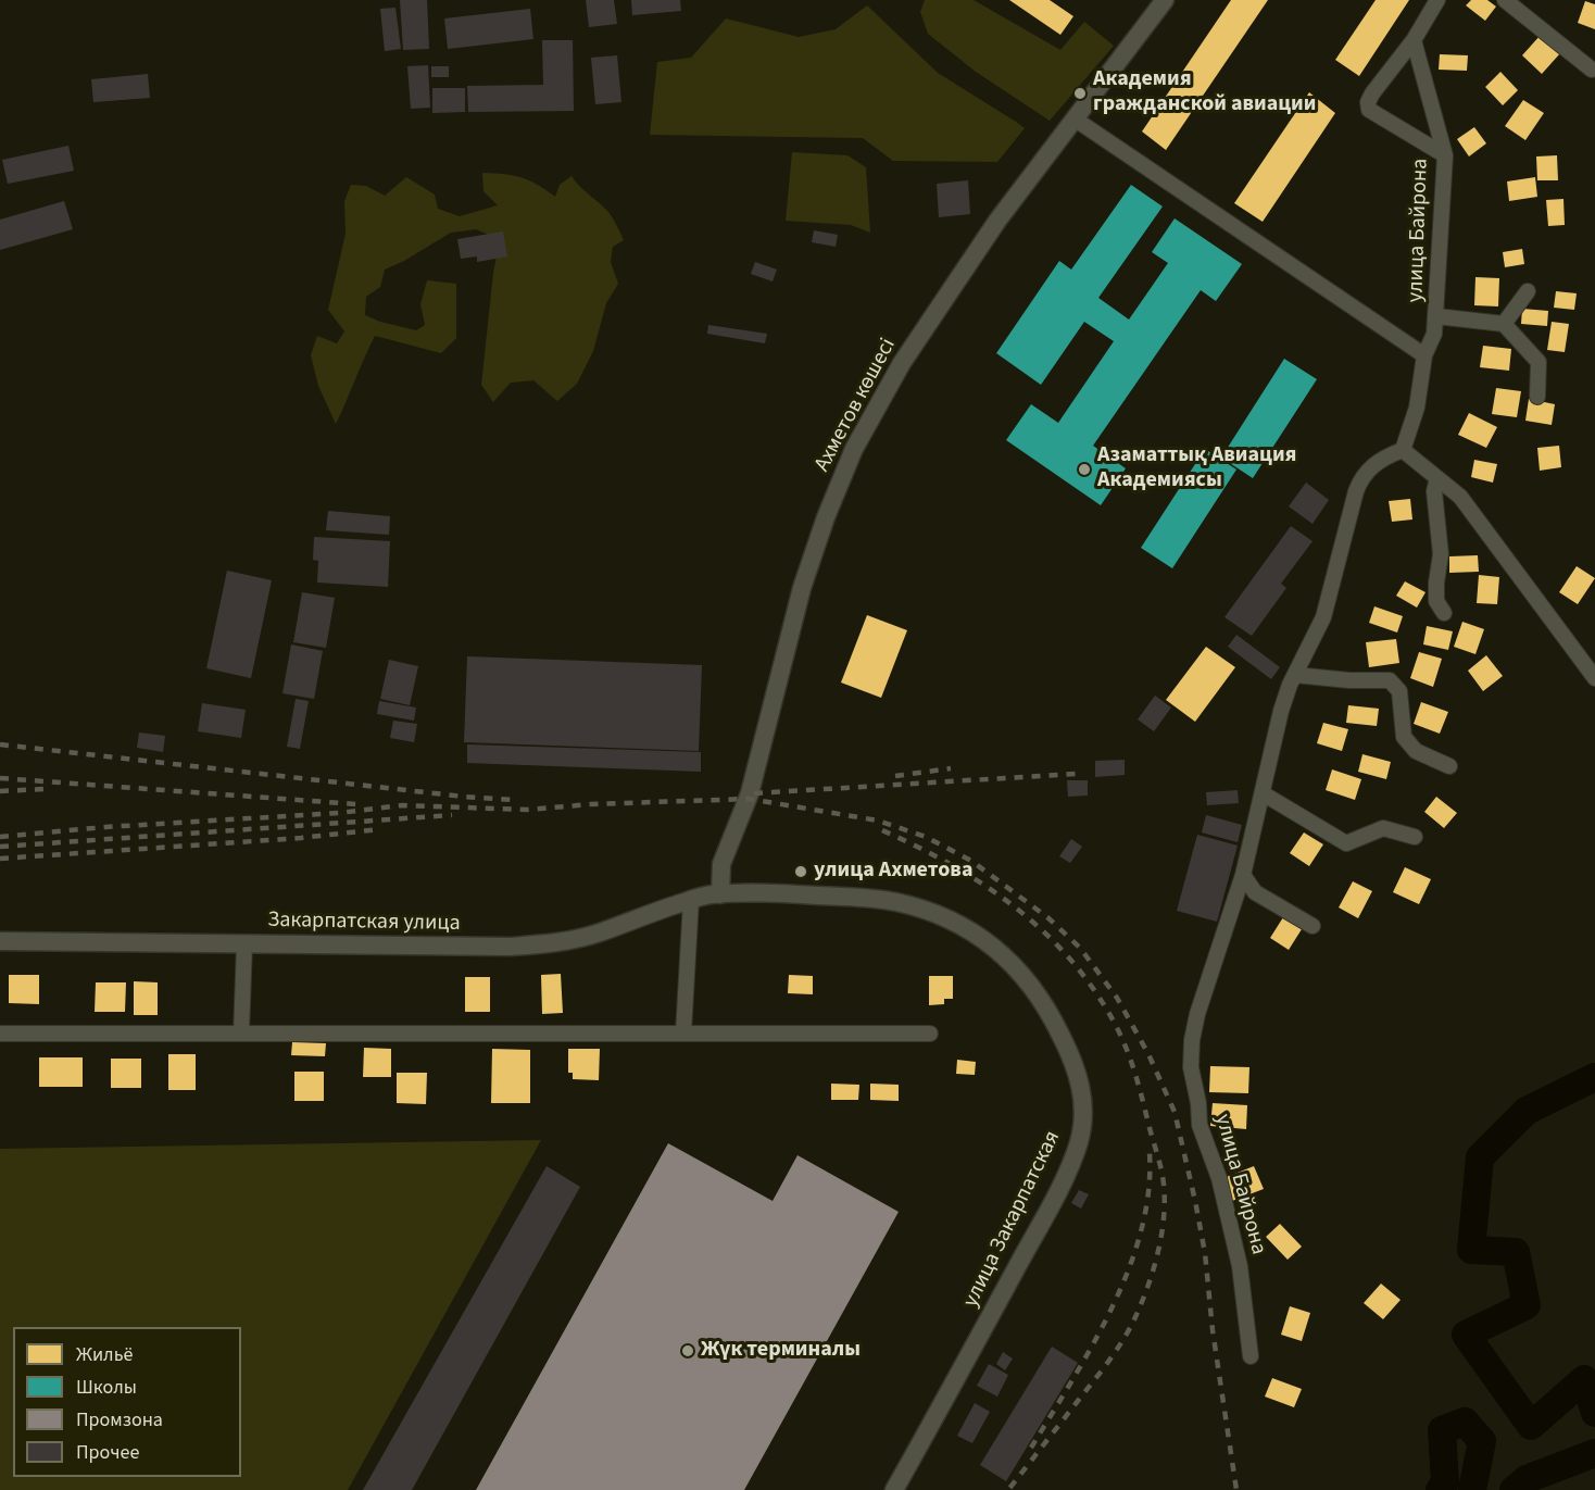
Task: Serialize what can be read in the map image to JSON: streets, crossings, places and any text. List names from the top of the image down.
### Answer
{
  "streets": {
    "street": [
      "улица Байрона",
      "Ахметов көшесі",
      "Закарпатская улица",
      "улица Закарпатская"
    ]
  },
  "crossings": [
    ["Ахметов көшесі", "Закарпатская улица"],
    ["Ахметов көшесі", "улица Закарпатская"],
    ["Закарпатская улица", "улица Закарпатская"]
  ],
  "places": [
    "Академия гражданской авиации",
    "Азаматтық Авиация Академиясы",
    "улица Ахметова",
    "Жүк терминалы"
  ],
  "legend": [
    "Жильё",
    "Школы",
    "Промзона",
    "Прочее"
  ]
}
